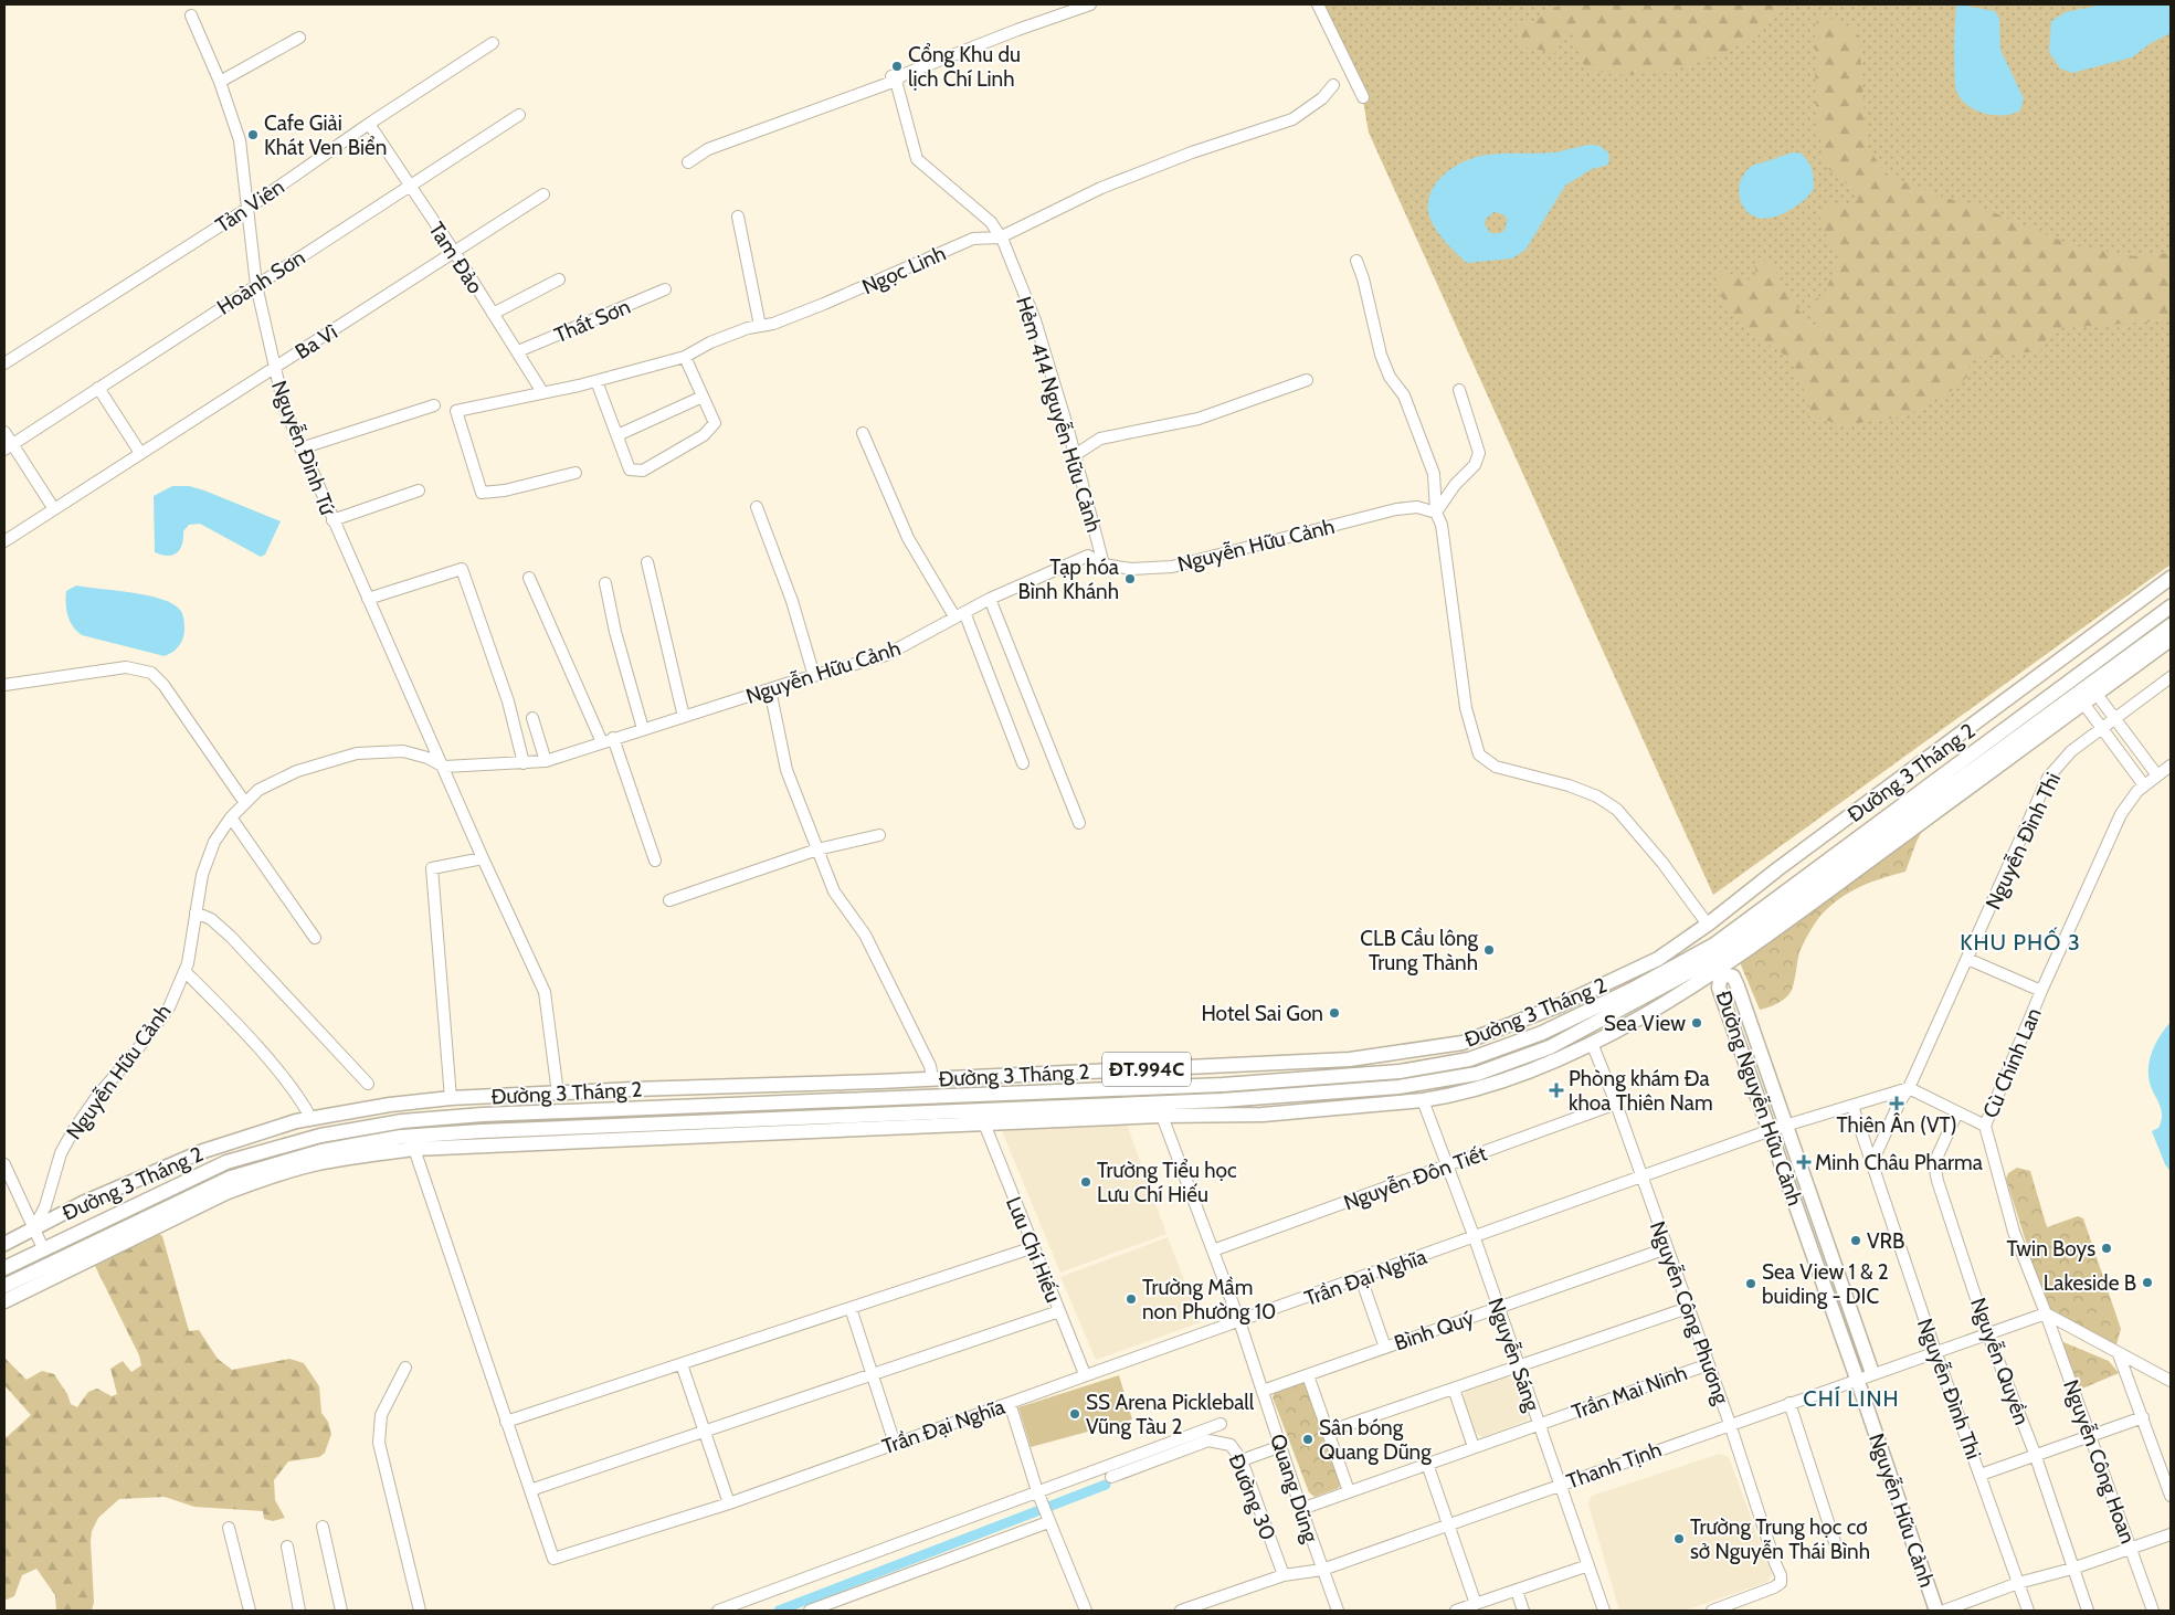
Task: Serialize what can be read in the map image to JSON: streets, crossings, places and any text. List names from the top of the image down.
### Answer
{
  "streets": {
    "main road": [
      "Nguyễn Hữu Cảnh",
      "Đường 3 Tháng 2",
      "ĐT.994C",
      "Đường Nguyễn Hữu Cảnh"
    ],
    "street": [
      "Tản Viên",
      "Tam Đảo",
      "Ngọc Linh",
      "Hoành Sơn",
      "Thất Sơn",
      "Ba Vì",
      "Hẻm 414 Nguyễn Hữu Cảnh",
      "Nguyễn Đình Tứ",
      "Nguyễn Đình Thi",
      "Cù Chính Lan",
      "Nguyễn Đôn Tiết",
      "Lưu Chí Hiếu",
      "Trần Đại Nghĩa",
      "Nguyễn Công Phương",
      "Bình Quý",
      "Nguyễn Sáng",
      "Nguyễn Quyền",
      "Trần Mai Ninh",
      "Nguyễn Công Hoan",
      "Thanh Tịnh",
      "Quang Dũng",
      "Đường 30"
    ]
  },
  "crossings": [
    ["Tản Viên", "Tam Đảo"],
    ["Tản Viên", "Nguyễn Đình Tứ"],
    ["Tam Đảo", "Ngọc Linh"],
    ["Tam Đảo", "Hoành Sơn"],
    ["Tam Đảo", "Thất Sơn"],
    ["Tam Đảo", "Ba Vì"],
    ["Ngọc Linh", "Hẻm 414 Nguyễn Hữu Cảnh"],
    ["Hoành Sơn", "Nguyễn Đình Tứ"],
    ["Ba Vì", "Nguyễn Đình Tứ"],
    ["Hẻm 414 Nguyễn Hữu Cảnh", "Nguyễn Hữu Cảnh"],
    ["Nguyễn Đình Tứ", "Nguyễn Hữu Cảnh"],
    ["Nguyễn Đình Tứ", "Đường 3 Tháng 2"],
    ["Nguyễn Hữu Cảnh", "Đường 3 Tháng 2"],
    ["Nguyễn Hữu Cảnh", "Đường Nguyễn Hữu Cảnh"],
    ["Nguyễn Hữu Cảnh", "Thanh Tịnh"],
    ["Đường 3 Tháng 2", "Đường Nguyễn Hữu Cảnh"],
    ["Đường 3 Tháng 2", "Lưu Chí Hiếu"],
    ["Đường 3 Tháng 2", "Nguyễn Công Phương"],
    ["Đường 3 Tháng 2", "Nguyễn Sáng"],
    ["Đường 3 Tháng 2", "Quang Dũng"],
    ["Nguyễn Đình Thi", "Trần Đại Nghĩa"],
    ["Nguyễn Đình Thi", "Thanh Tịnh"],
    ["Cù Chính Lan", "Nguyễn Công Hoan"],
    ["Cù Chính Lan", "Thanh Tịnh"],
    ["Đường Nguyễn Hữu Cảnh", "Trần Đại Nghĩa"],
    ["Đường Nguyễn Hữu Cảnh", "Thanh Tịnh"],
    ["Nguyễn Đôn Tiết", "Nguyễn Công Phương"],
    ["Nguyễn Đôn Tiết", "Nguyễn Sáng"],
    ["Nguyễn Đôn Tiết", "Quang Dũng"],
    ["Lưu Chí Hiếu", "Trần Đại Nghĩa"],
    ["Trần Đại Nghĩa", "Nguyễn Công Phương"],
    ["Trần Đại Nghĩa", "Nguyễn Sáng"],
    ["Trần Đại Nghĩa", "Quang Dũng"],
    ["Nguyễn Công Phương", "Bình Quý"],
    ["Nguyễn Công Phương", "Trần Mai Ninh"],
    ["Nguyễn Công Phương", "Thanh Tịnh"],
    ["Bình Quý", "Nguyễn Sáng"],
    ["Bình Quý", "Quang Dũng"],
    ["Nguyễn Sáng", "Trần Mai Ninh"],
    ["Nguyễn Sáng", "Thanh Tịnh"],
    ["Nguyễn Quyền", "Thanh Tịnh"],
    ["Trần Mai Ninh", "Quang Dũng"],
    ["Nguyễn Công Hoan", "Thanh Tịnh"],
    ["Thanh Tịnh", "Quang Dũng"],
    ["Thanh Tịnh", "Đường 30"]
  ],
  "districts": ["KHU PHỐ 3", "CHÍ LINH"],
  "places": {
    "other": [
      "Cổng Khu du lịch Chí Linh",
      "Cafe Giải Khát Ven Biển",
      "Tạp hóa Bình Khánh",
      "CLB Cầu lông Trung Thành",
      "Hotel Sai Gon",
      "Sea View",
      "Trường Tiểu học Lưu Chí Hiếu",
      "VRB",
      "Twin Boys",
      "Lakeside B",
      "Sea View 1 & 2 buiding - DIC",
      "Trường Mầm non Phường 10",
      "SS Arena Pickleball Vũng Tàu 2",
      "Sân bóng Quang Dũng",
      "Trường Trung học cơ sở Nguyễn Thái Bình"
    ],
    "health": ["Phòng khám Đa khoa Thiên Nam", "Thiên Ân (VT)", "Minh Châu Pharma"]
  }
}
